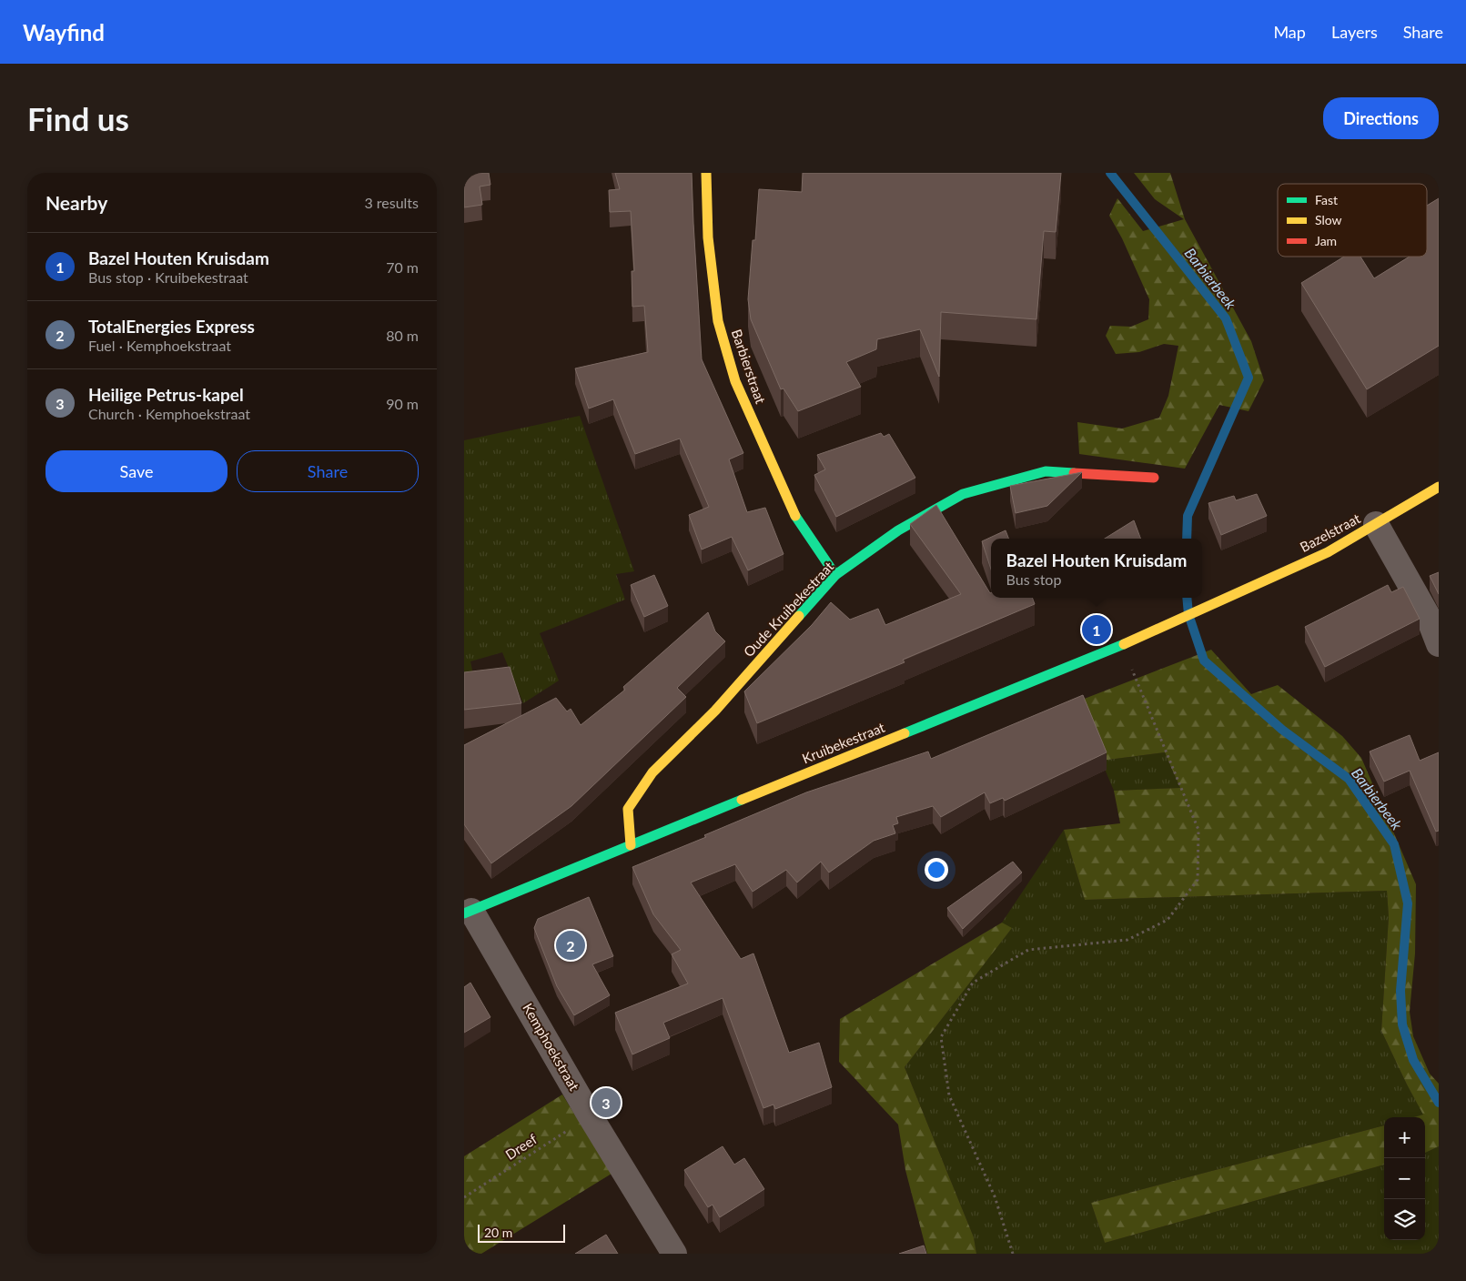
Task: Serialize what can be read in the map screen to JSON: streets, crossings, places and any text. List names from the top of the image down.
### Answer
{
  "streets": {
    "street": [
      "Barbierstraat",
      "Bazelstraat",
      "Oude Kruibekestraat",
      "Kruibekestraat",
      "Kemphoekstraat"
    ],
    "path": ["Dreef"]
  },
  "crossings": [
    ["Barbierstraat", "Oude Kruibekestraat"],
    ["Bazelstraat", "Kruibekestraat"],
    ["Oude Kruibekestraat", "Kruibekestraat"],
    ["Kruibekestraat", "Kemphoekstraat"],
    ["Kemphoekstraat", "Dreef"]
  ],
  "water": ["Barbierbeek"],
  "legend": ["Fast", "Slow", "Jam"],
  "scale_bar": "20 m",
  "page": {
    "header": "Wayfind",
    "nav": ["Map", "Layers", "Share"],
    "buttons": [
      "Directions",
      ["Save", "Share"]
    ],
    "title": "Find us",
    "heading": ["Nearby", "3 results"],
    "list": [
      {
        "mark": "1",
        "name": "Bazel Houten Kruisdam",
        "note": "Bus stop · Kruibekestraat",
        "value": "70 m"
      },
      {
        "mark": "2",
        "name": "TotalEnergies Express",
        "note": "Fuel · Kemphoekstraat",
        "value": "80 m"
      },
      {
        "mark": "3",
        "name": "Heilige Petrus-kapel",
        "note": "Church · Kemphoekstraat",
        "value": "90 m"
      }
    ],
    "popup": ["Bazel Houten Kruisdam", "Bus stop"],
    "pins": ["1", "2", "3"],
    "map_buttons": ["+", "−"],
    "scale": "20 m"
  }
}
